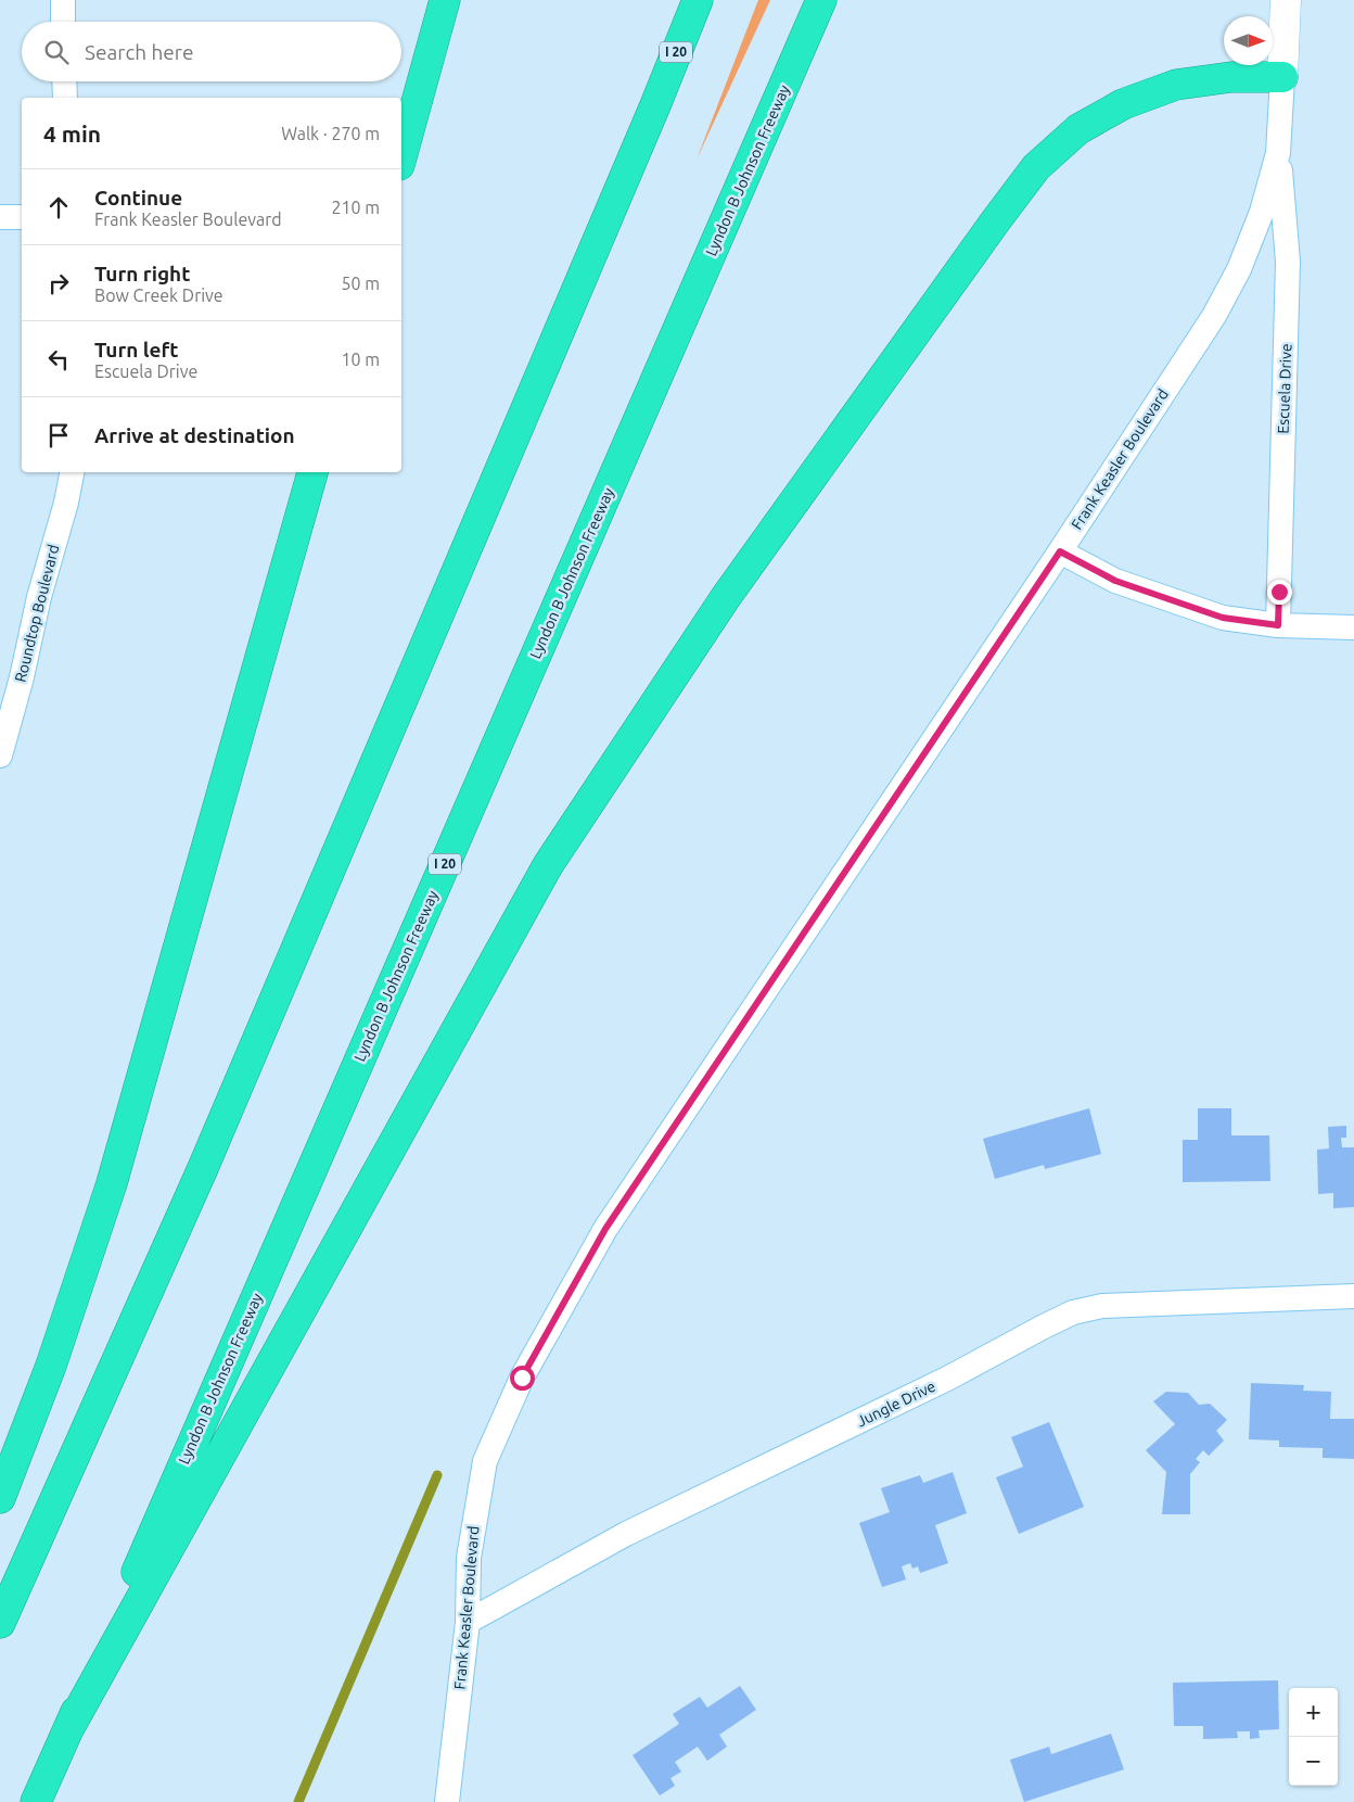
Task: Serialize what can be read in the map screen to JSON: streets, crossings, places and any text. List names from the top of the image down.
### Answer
{
  "streets": {
    "highway": ["I 20", "Lyndon B Johnson Freeway"],
    "street": [
      "Escuela Drive",
      "Frank Keasler Boulevard",
      "Roundtop Boulevard",
      "Jungle Drive"
    ]
  },
  "crossings": [
    ["Escuela Drive", "Frank Keasler Boulevard"],
    ["Frank Keasler Boulevard", "Jungle Drive"]
  ],
  "north": "right",
  "page": {
    "search": "Search here",
    "heading": ["4 min", "Walk · 270 m"],
    "list": [
      ["Continue", "Frank Keasler Boulevard", "210 m"],
      ["Turn right", "Bow Creek Drive", "50 m"],
      ["Turn left", "Escuela Drive", "10 m"],
      "Arrive at destination"
    ],
    "map_buttons": ["+", "−"]
  }
}
